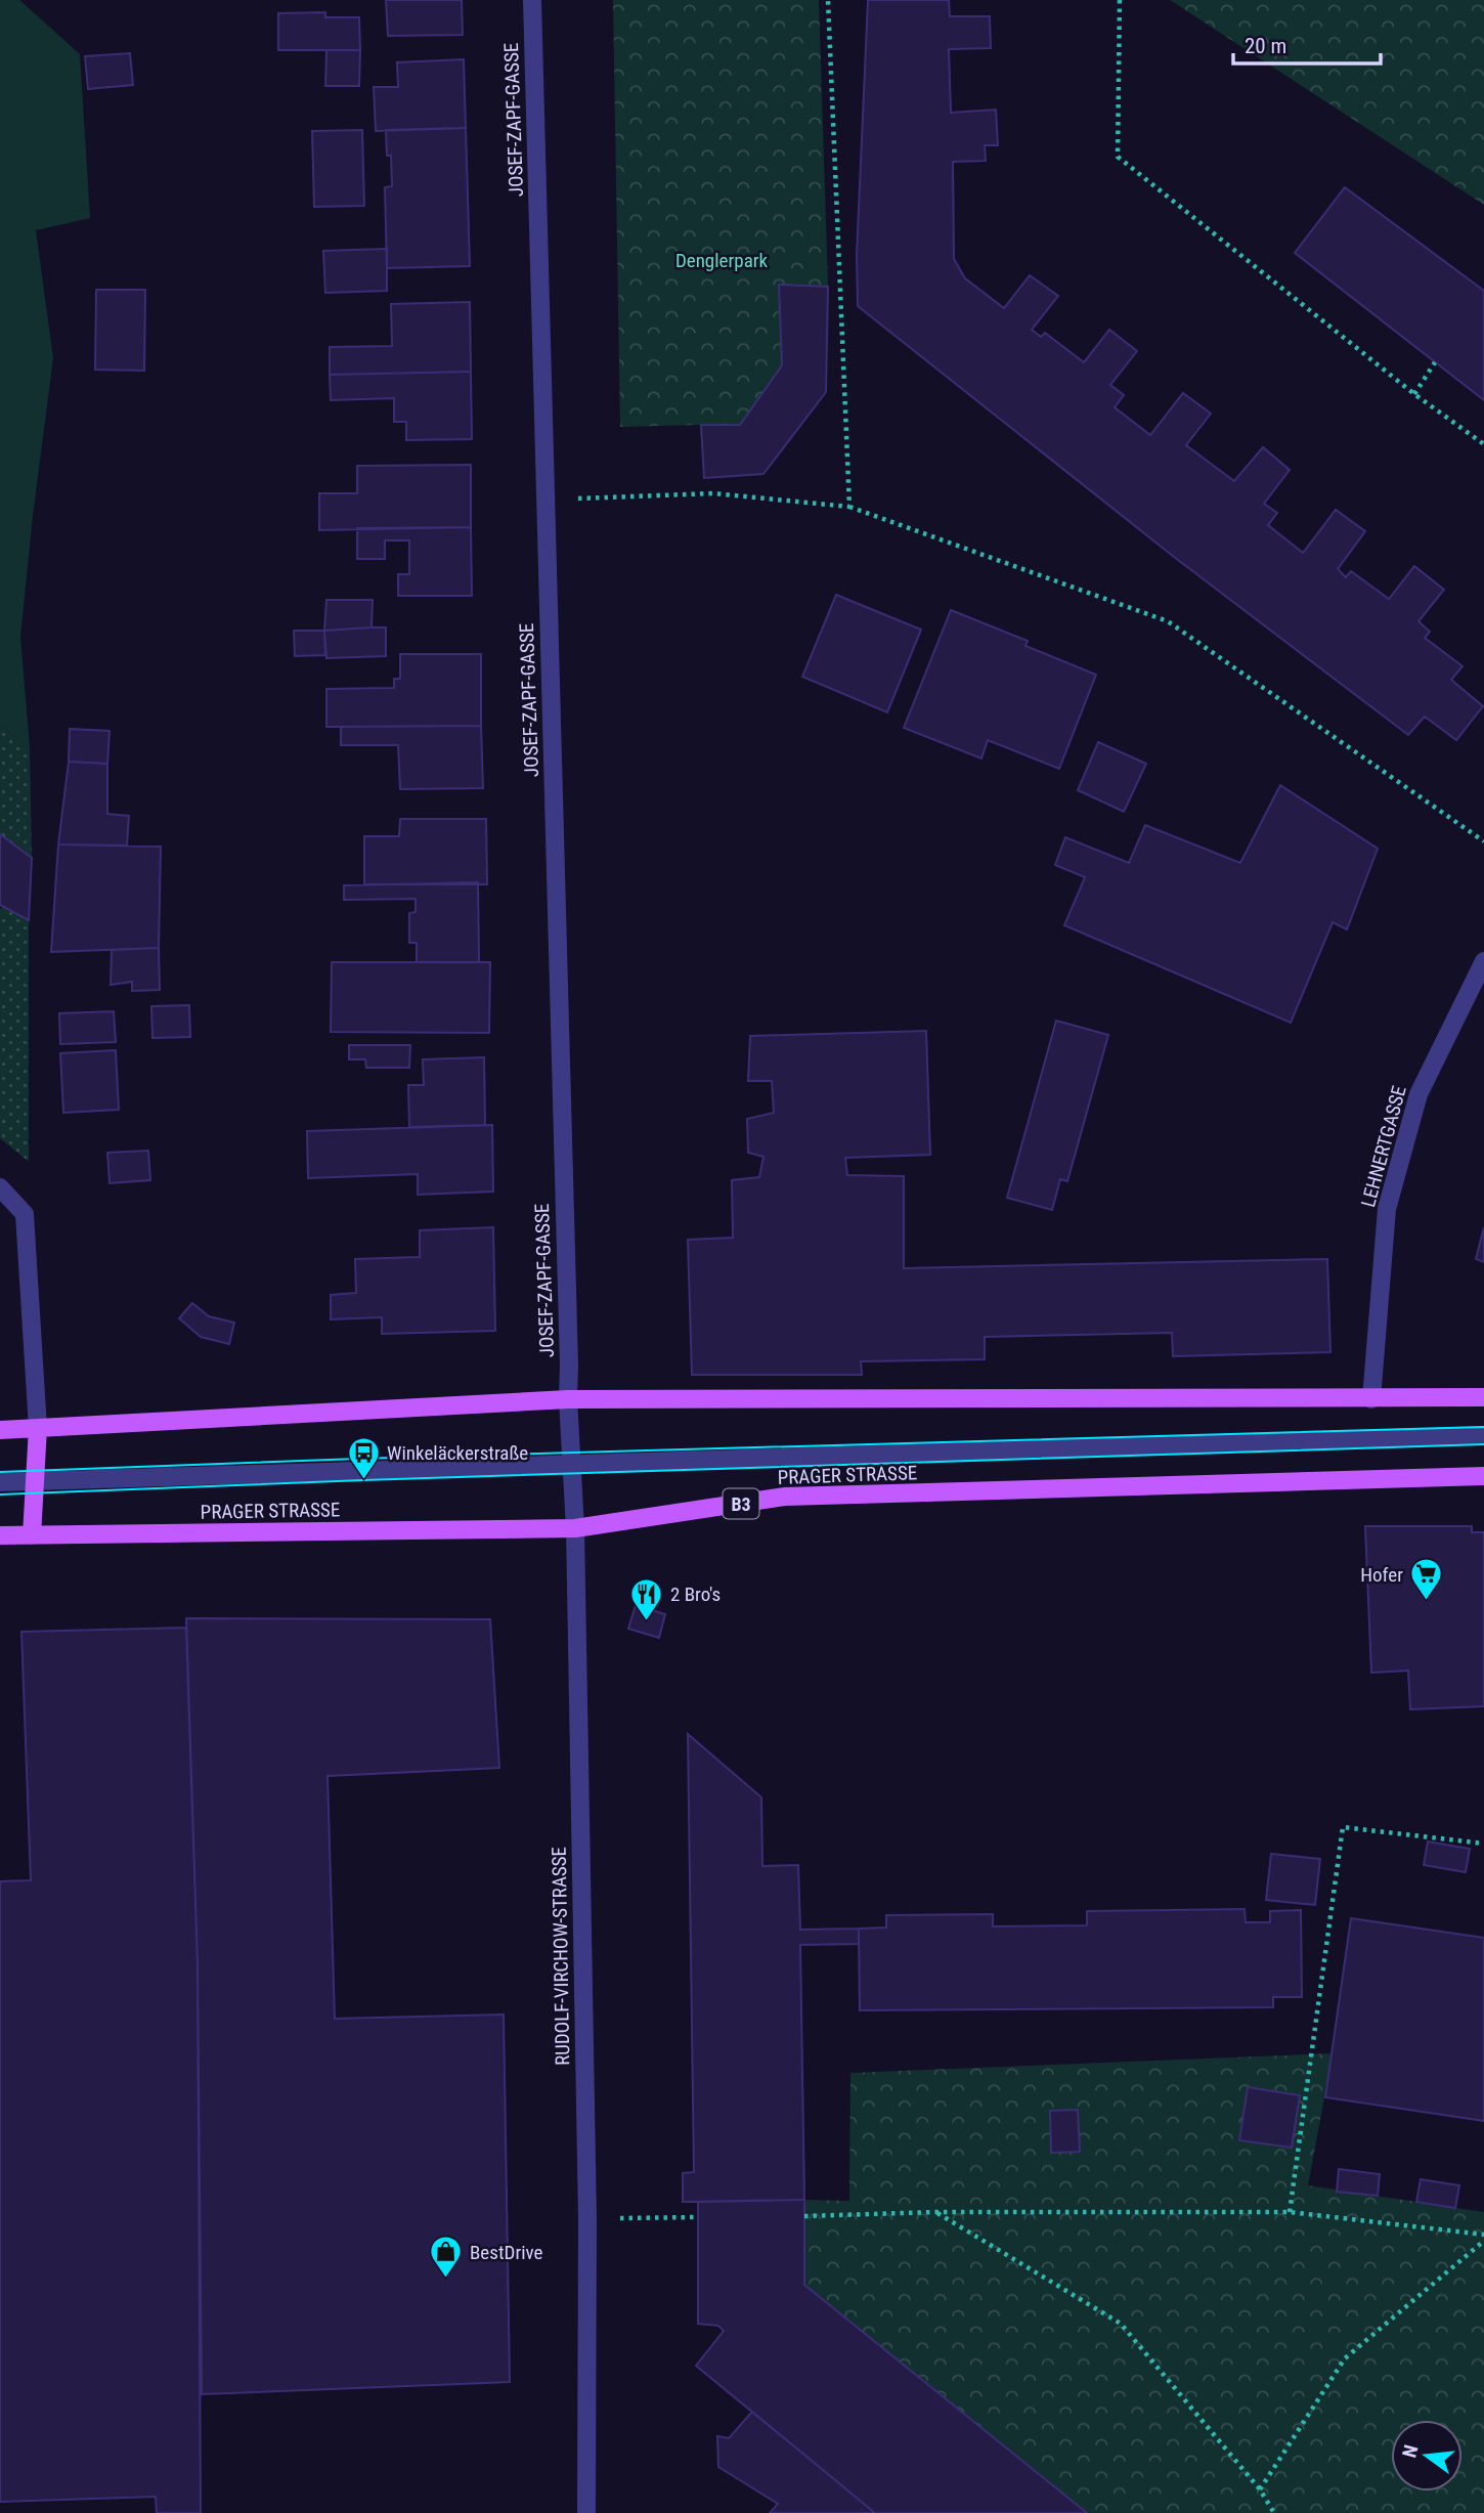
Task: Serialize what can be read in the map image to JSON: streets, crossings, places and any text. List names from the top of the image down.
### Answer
{
  "streets": {
    "main road": ["PRAGER STRASSE", "B3"],
    "street": ["JOSEF-ZAPF-GASSE", "LEHNERTGASSE", "RUDOLF-VIRCHOW-STRASSE"]
  },
  "crossings": [
    ["JOSEF-ZAPF-GASSE", "RUDOLF-VIRCHOW-STRASSE"],
    ["PRAGER STRASSE", "RUDOLF-VIRCHOW-STRASSE"]
  ],
  "parks": ["Denglerpark"],
  "places": {
    "bus stop": ["Winkeläckerstraße"],
    "supermarket": ["Hofer"],
    "restaurant": ["2 Bro's"],
    "shop": ["BestDrive"]
  },
  "scale_bar": "20 m",
  "north": "left"
}
